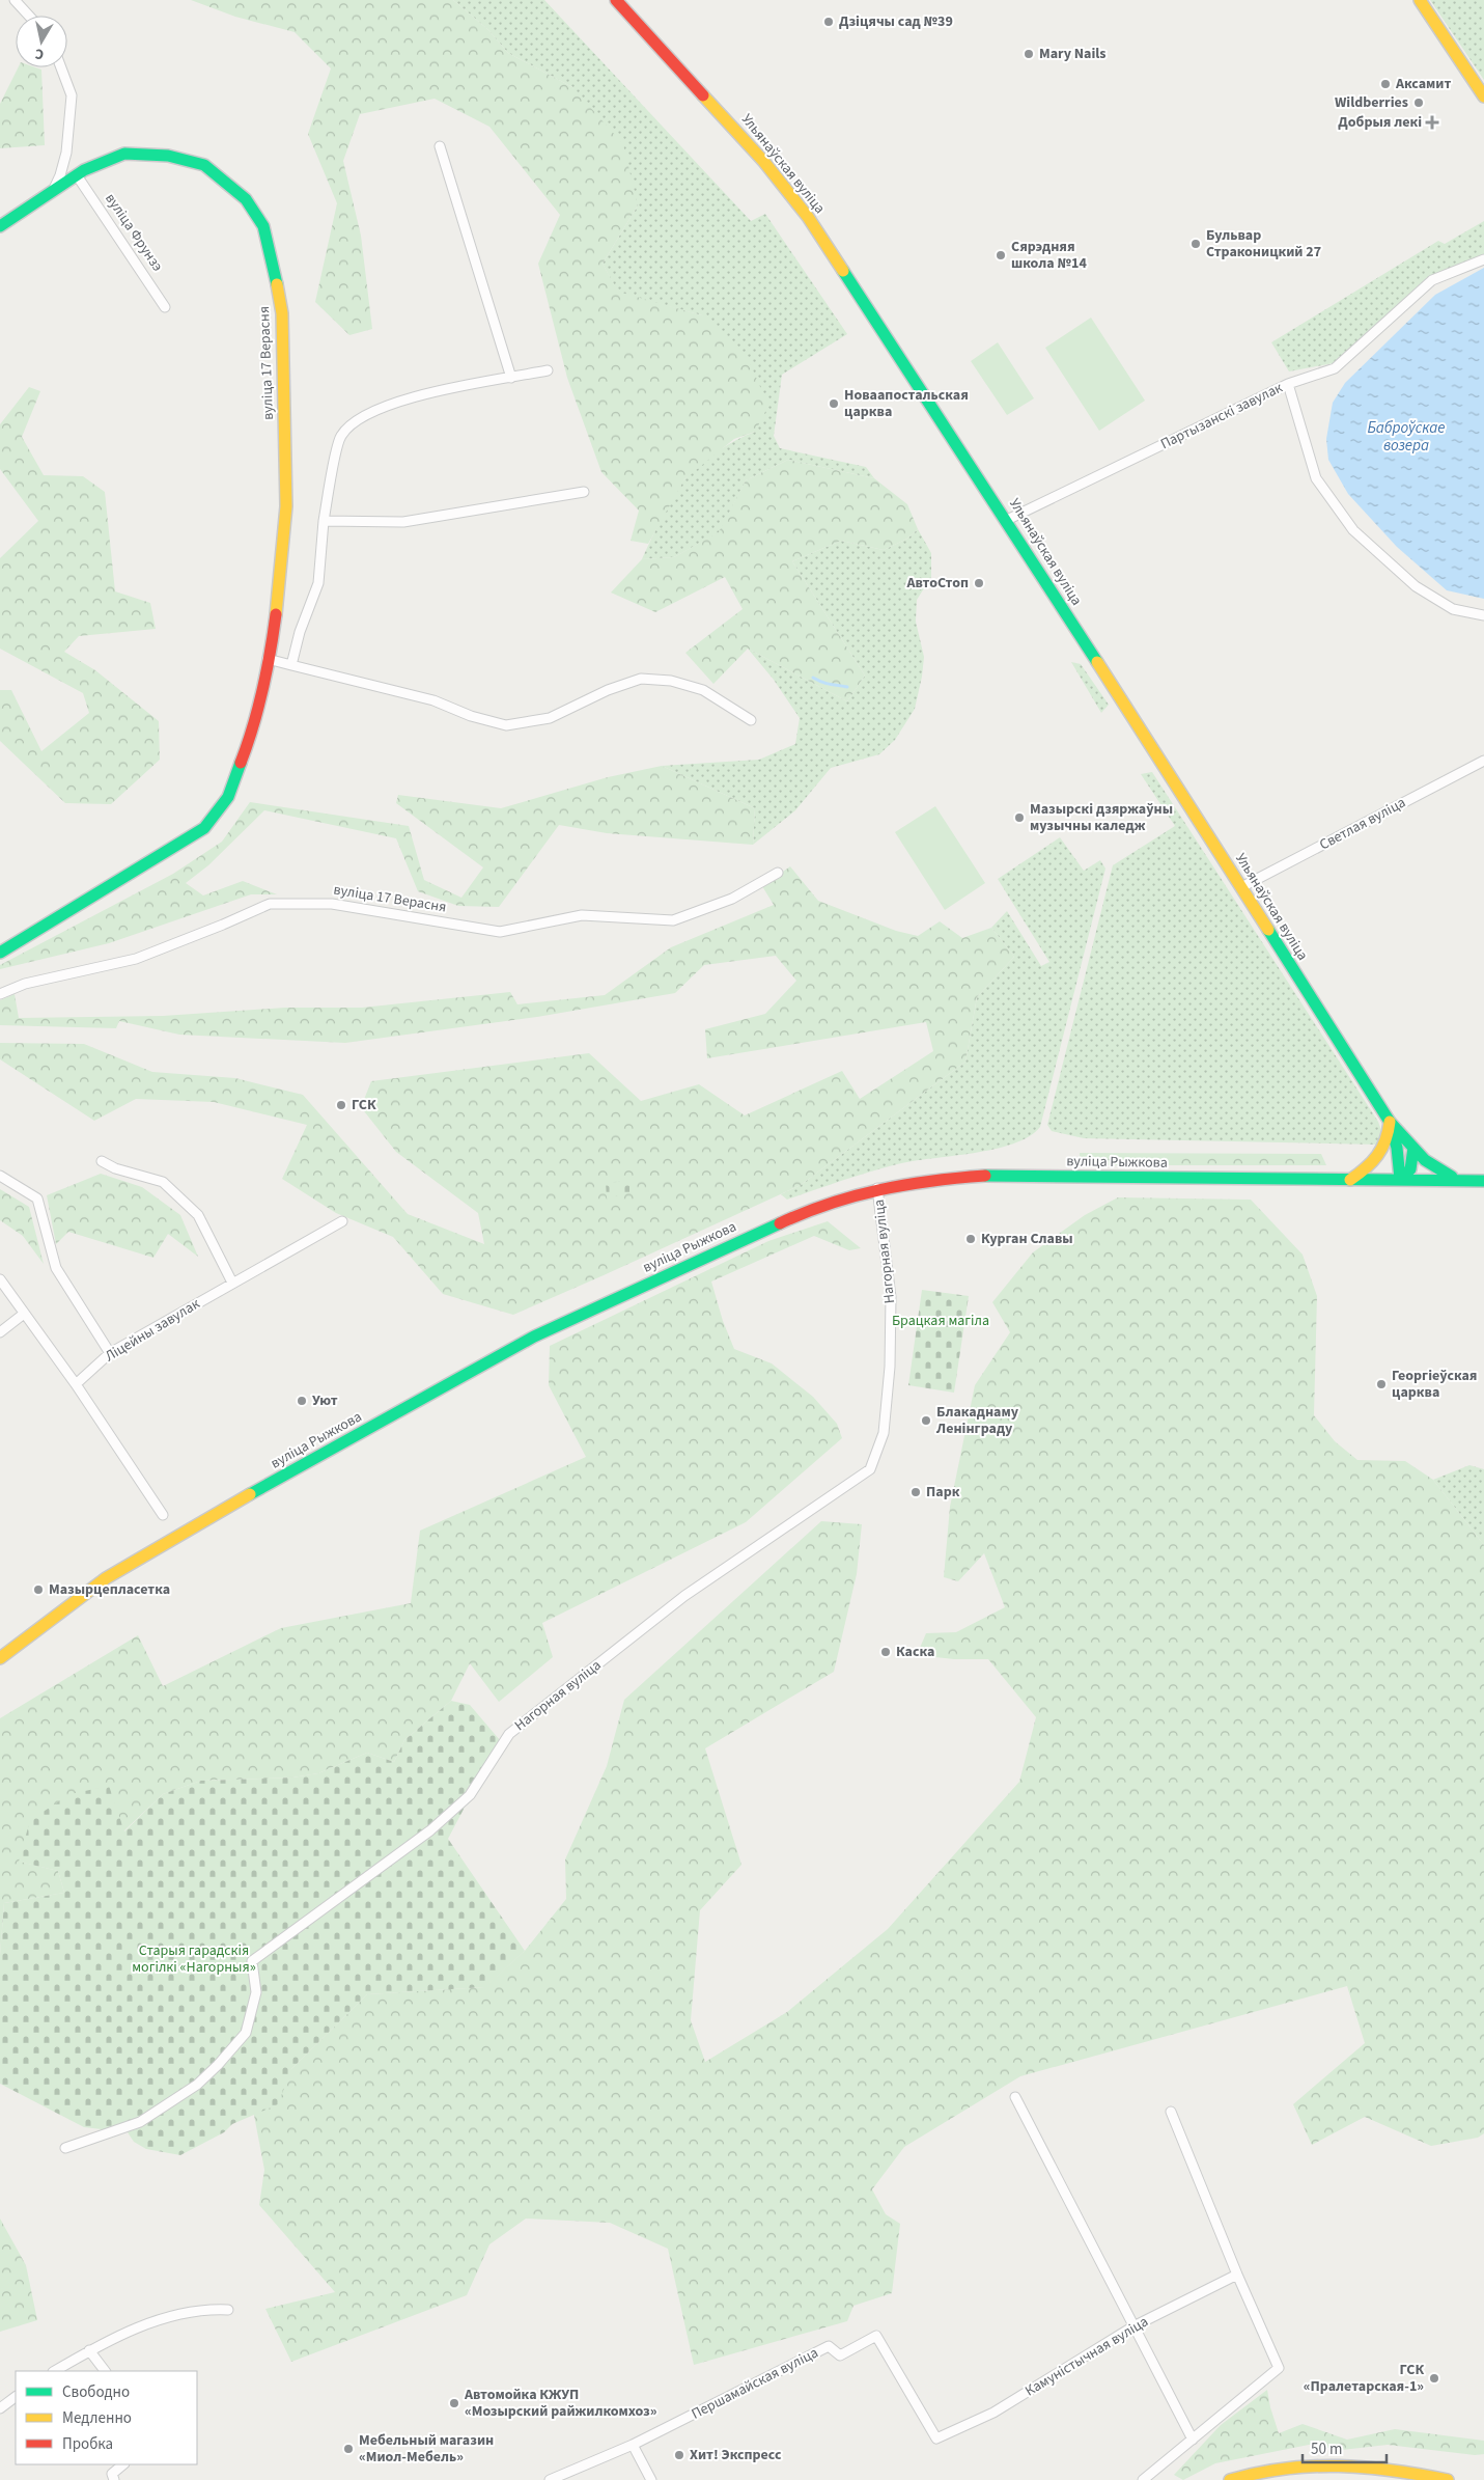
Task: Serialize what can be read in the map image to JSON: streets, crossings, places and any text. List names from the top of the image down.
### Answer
{
  "streets": {
    "main road": ["Ульянаўская вуліца", "вуліца 17 Верасня", "вуліца Рыжкова"],
    "street": [
      "вуліца Фрунзэ",
      "Партызанскі завулак",
      "Светлая вуліца",
      "Нагорная вуліца",
      "Ліцейны завулак",
      "Камуністычная вуліца",
      "Першамайская вуліца"
    ]
  },
  "crossings": [
    ["Ульянаўская вуліца", "Партызанскі завулак"],
    ["Ульянаўская вуліца", "Светлая вуліца"],
    ["Ульянаўская вуліца", "вуліца Рыжкова"],
    ["вуліца Фрунзэ", "вуліца 17 Верасня"],
    ["вуліца Рыжкова", "Нагорная вуліца"],
    ["Камуністычная вуліца", "Першамайская вуліца"]
  ],
  "water": ["Баброўскае возера"],
  "parks": ["Брацкая магіла", "Старыя гарадскія могілкі «Нагорныя»"],
  "places": {
    "other": [
      "Дзіцячы сад №39",
      "Mary Nails",
      "Аксамит",
      "Wildberries",
      "Бульвар Страконицкий 27",
      "Сярэдняя школа №14",
      "Новаапостальская царква",
      "АвтоСтоп",
      "Мазырскі дзяржаўны музычны каледж",
      "ГСК",
      "Курган Славы",
      "Георгіеўская царква",
      "Уют",
      "Блакаднаму Ленінграду",
      "Парк",
      "Мазырцепласетка",
      "Каска",
      "ГСК «Пралетарская-1»",
      "Автомойка КЖУП «Мозырский райжилкомхоз»",
      "Мебельный магазин «Миол-Мебель»",
      "Хит! Экспресс"
    ],
    "health": ["Добрыя лекi"]
  },
  "legend": ["Свободно", "Медленно", "Пробка"],
  "scale_bar": "50 m",
  "north": "bottom"
}
